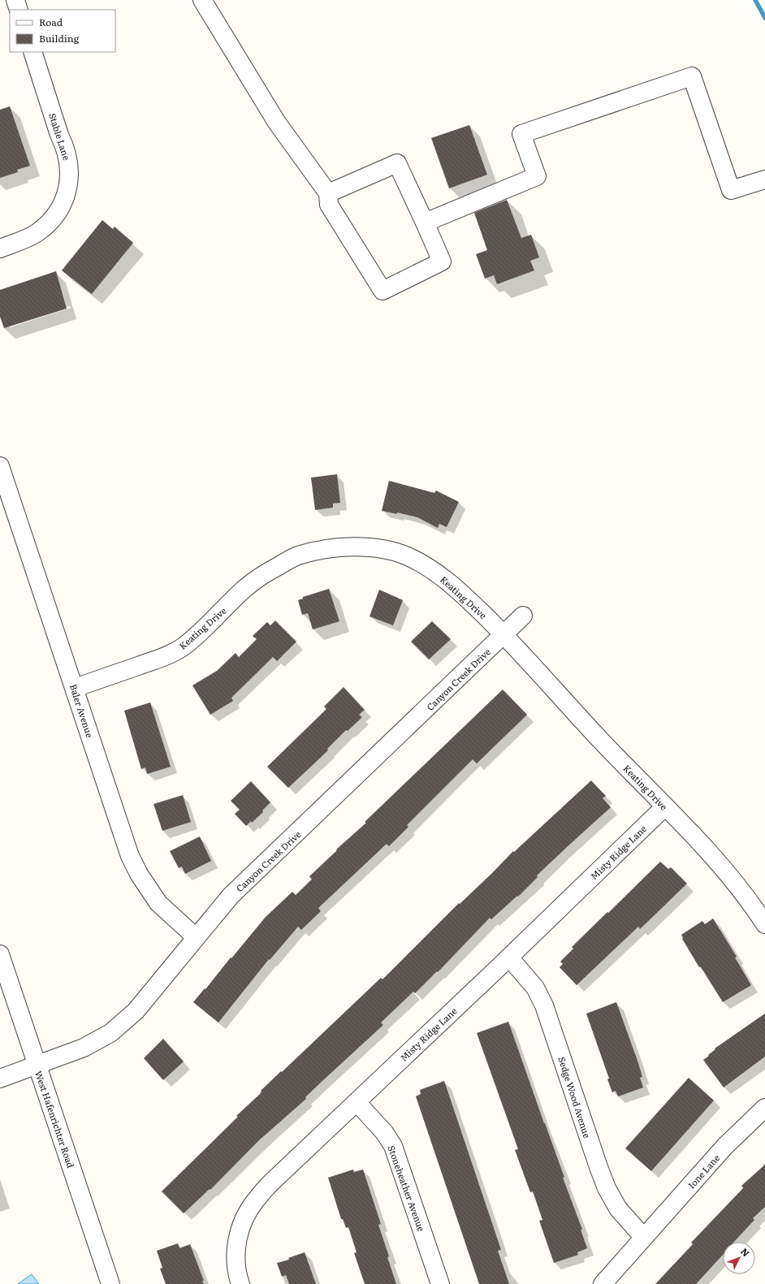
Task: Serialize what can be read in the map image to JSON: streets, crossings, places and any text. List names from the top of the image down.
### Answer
{
  "streets": {
    "street": [
      "Stable Lane",
      "Keating Drive",
      "Canyon Creek Drive",
      "Baler Avenue",
      "Misty Ridge Lane",
      "Sedge Wood Avenue",
      "West Hafenrichter Road",
      "Ione Lane",
      "Stoneheather Avenue"
    ]
  },
  "crossings": [
    ["Keating Drive", "Canyon Creek Drive"],
    ["Keating Drive", "Baler Avenue"],
    ["Keating Drive", "Misty Ridge Lane"],
    ["Canyon Creek Drive", "Baler Avenue"],
    ["Canyon Creek Drive", "West Hafenrichter Road"],
    ["Misty Ridge Lane", "Sedge Wood Avenue"],
    ["Misty Ridge Lane", "Stoneheather Avenue"],
    ["Sedge Wood Avenue", "Ione Lane"]
  ],
  "legend": ["Road", "Building"],
  "north": "top right"
}
